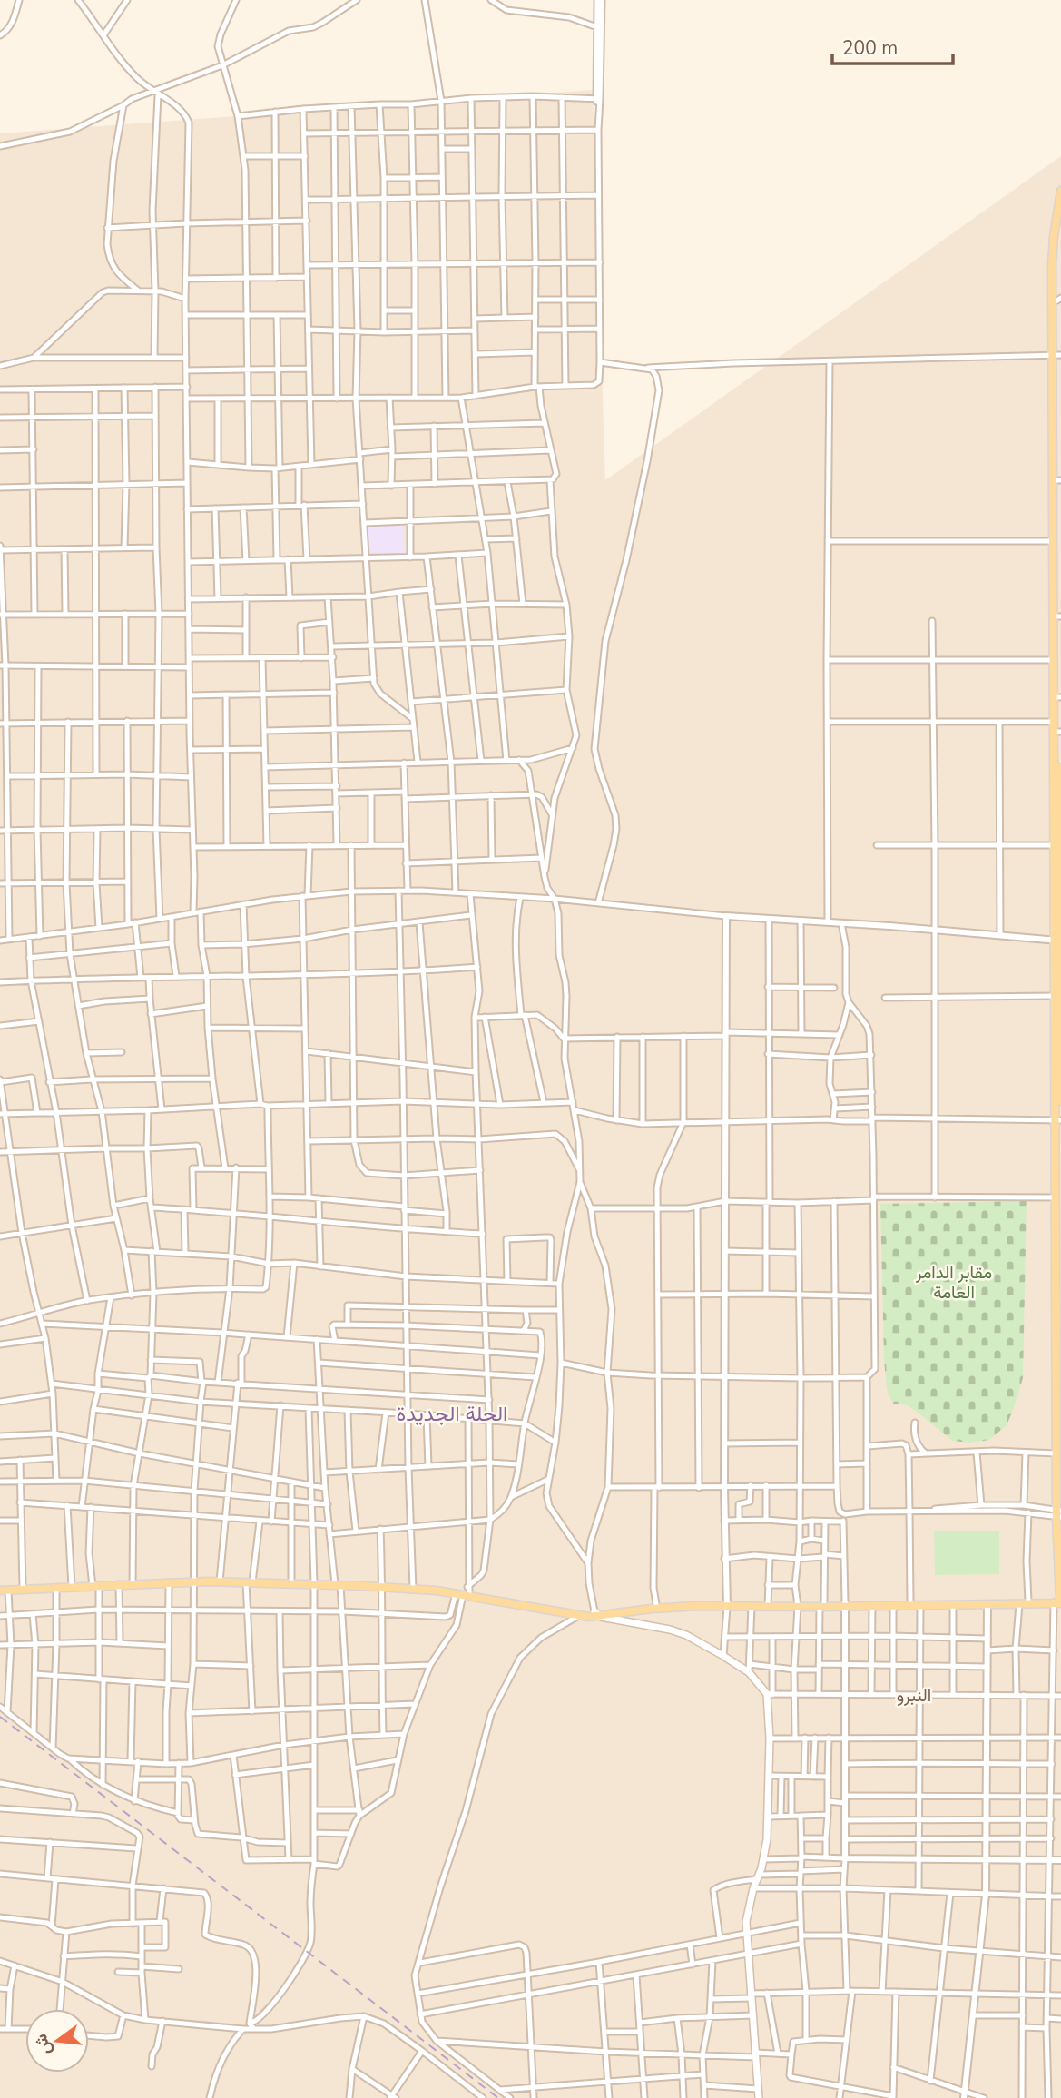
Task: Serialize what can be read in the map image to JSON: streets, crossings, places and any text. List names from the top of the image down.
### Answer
{
  "streets": {
    "street": ["النبرو"]
  },
  "districts": ["الحلة الجديدة"],
  "parks": ["مقابر الدامر العامة"],
  "scale_bar": "200 m",
  "north": "left"
}
